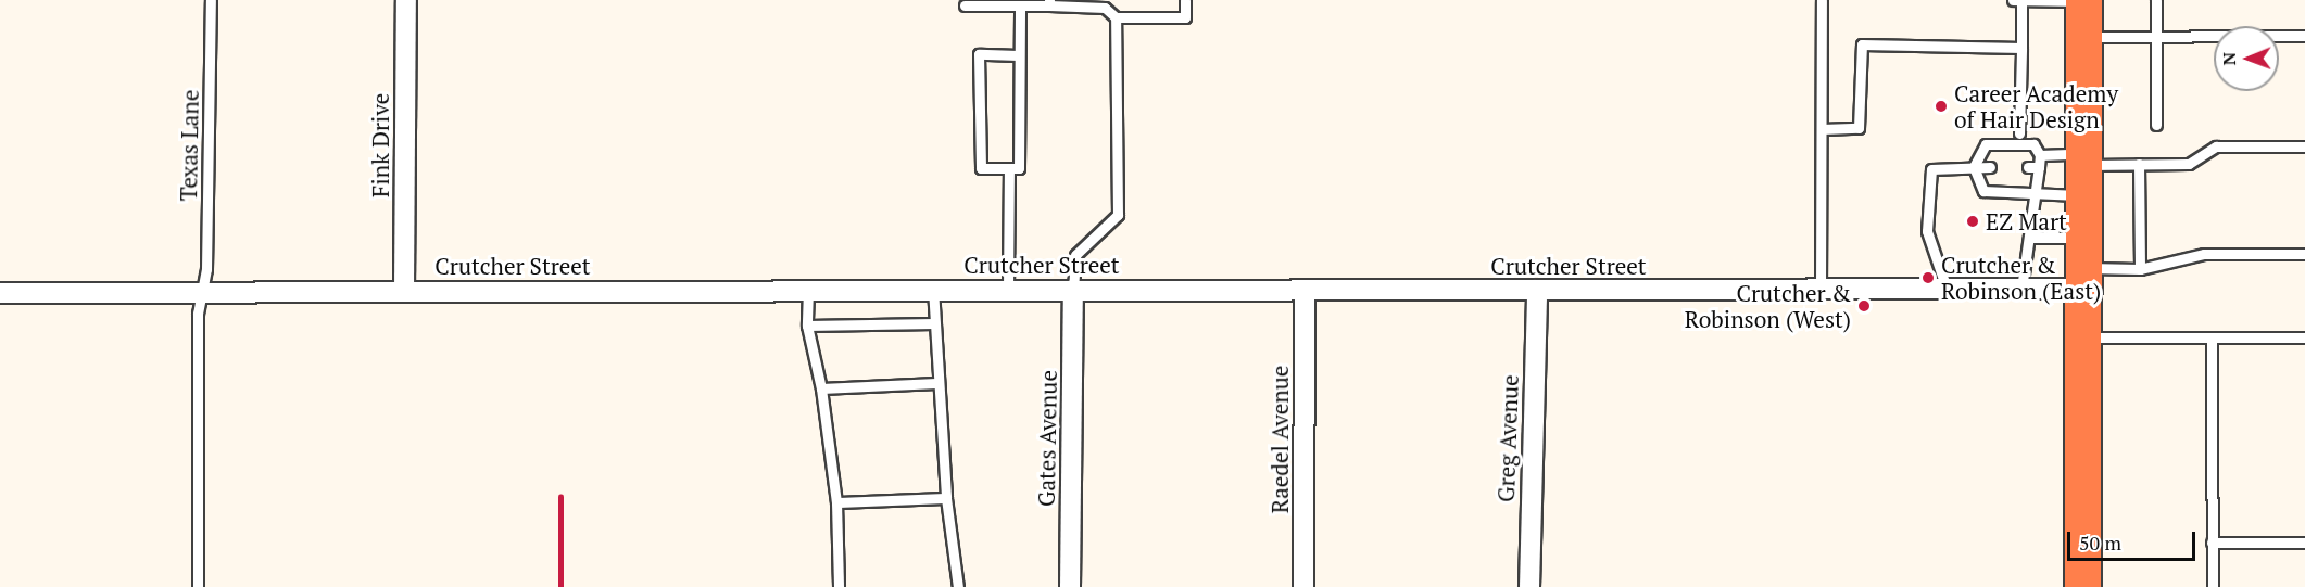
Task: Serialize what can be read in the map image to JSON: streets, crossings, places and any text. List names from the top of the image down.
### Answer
{
  "streets": {
    "street": [
      "Fink Drive",
      "Crutcher Street",
      "Gates Avenue",
      "Greg Avenue",
      "Raedel Avenue"
    ],
    "lane": ["Texas Lane"]
  },
  "crossings": [
    ["Texas Lane", "Crutcher Street"],
    ["Fink Drive", "Crutcher Street"],
    ["Crutcher Street", "Gates Avenue"],
    ["Crutcher Street", "Greg Avenue"],
    ["Crutcher Street", "Raedel Avenue"]
  ],
  "places": [
    "Career Academy of Hair Design",
    "EZ Mart",
    "Crutcher & Robinson (East)",
    "Crutcher & Robinson (West)"
  ],
  "scale_bar": "50 m",
  "north": "left"
}
